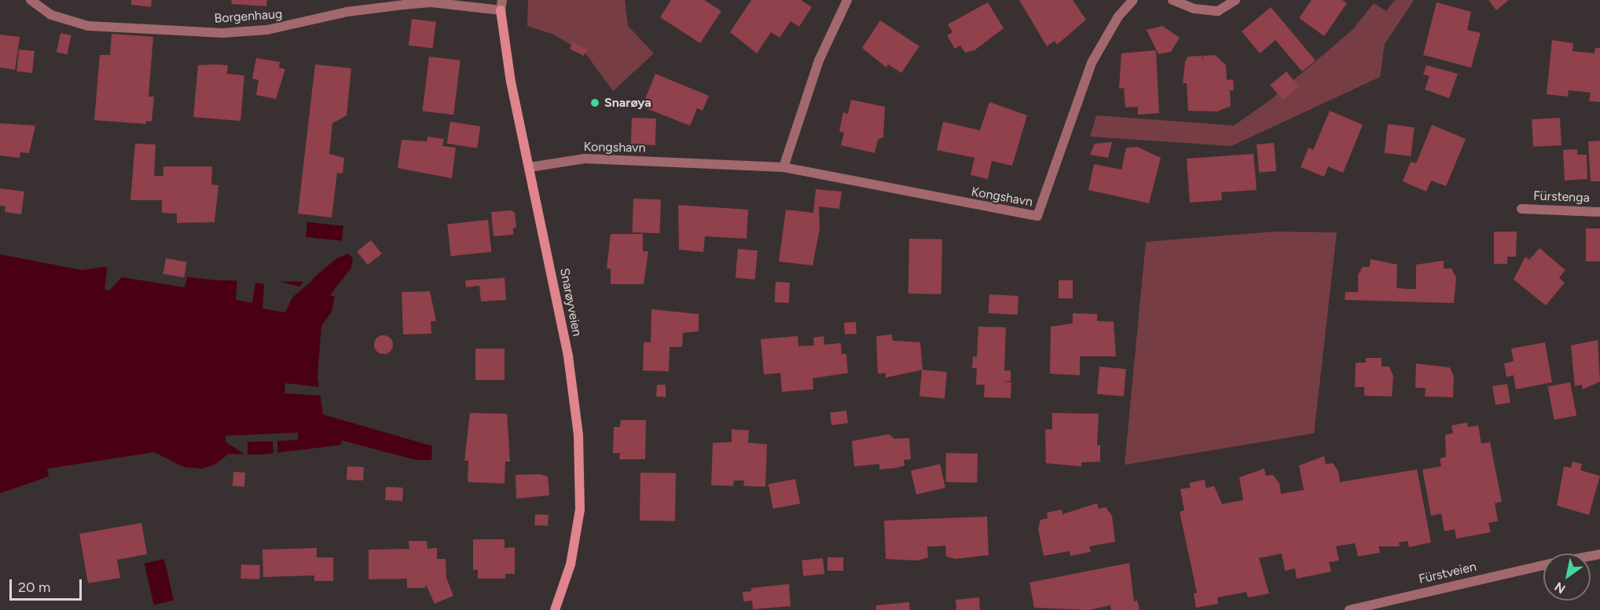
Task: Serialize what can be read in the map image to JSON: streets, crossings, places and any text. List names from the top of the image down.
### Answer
{
  "streets": {
    "street": [
      "Borgenhaug",
      "Kongshavn",
      "Fürstenga",
      "Snarøyveien",
      "Fürstveien"
    ]
  },
  "crossings": [
    ["Borgenhaug", "Snarøyveien"],
    ["Kongshavn", "Snarøyveien"]
  ],
  "places": ["Snarøya"],
  "scale_bar": "20 m",
  "north": "bottom left"
}
